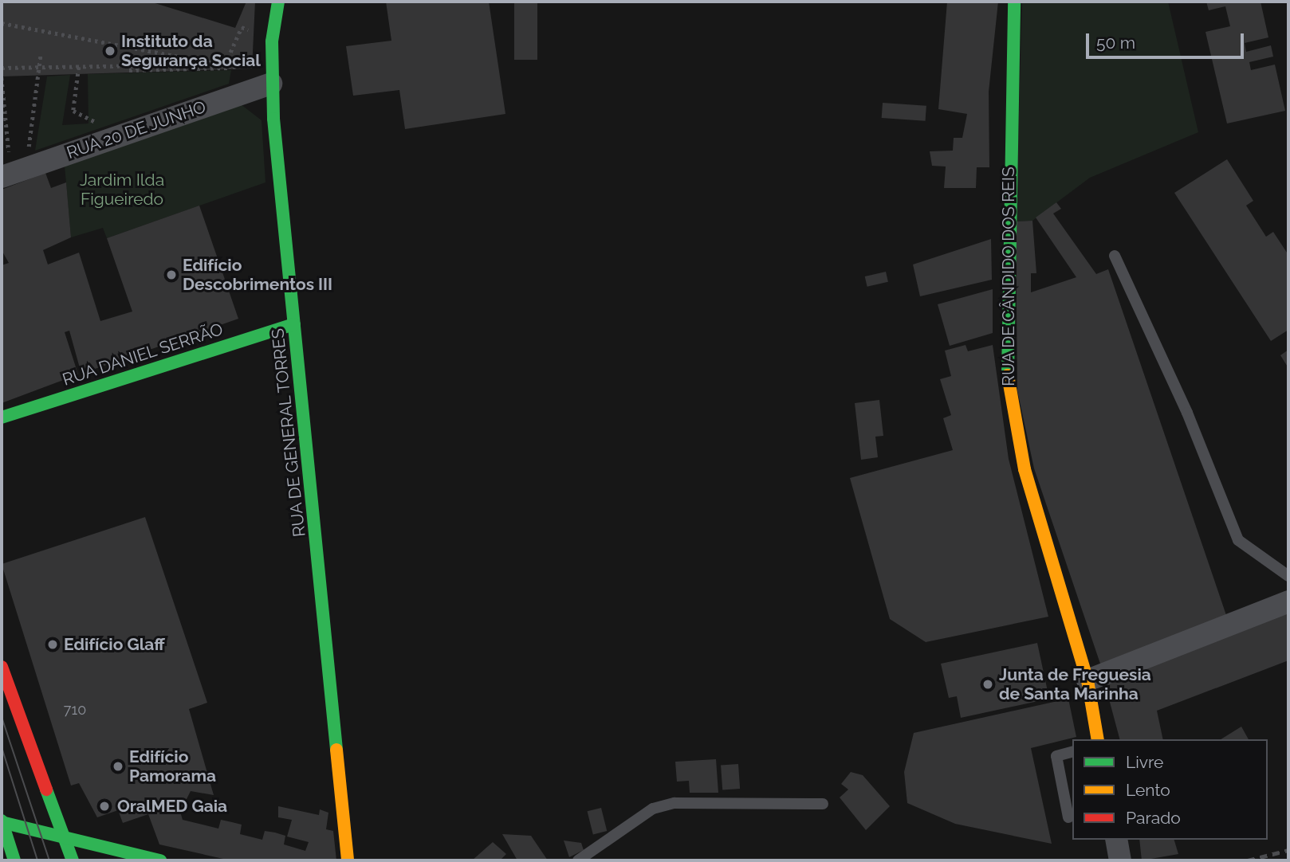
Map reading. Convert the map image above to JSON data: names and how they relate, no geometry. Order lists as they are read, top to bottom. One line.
{"streets":{"street":["RUA 20 DE JUNHO","RUA DE CÂNDIDO DOS REIS","RUA DANIEL SERRÃO","RUA DE GENERAL TORRES"]},"crossings":[["RUA 20 DE JUNHO","RUA DE GENERAL TORRES"],["RUA DANIEL SERRÃO","RUA DE GENERAL TORRES"]],"parks":["Jardim Ilda Figueiredo"],"places":["Instituto da Segurança Social","Edifício Descobrimentos III","Edifício Glaff","Junta de Freguesia de Santa Marinha","Edifício Pamorama","OralMED Gaia"],"house_numbers":["710"],"legend":["Livre","Lento","Parado"],"scale_bar":"50 m"}
